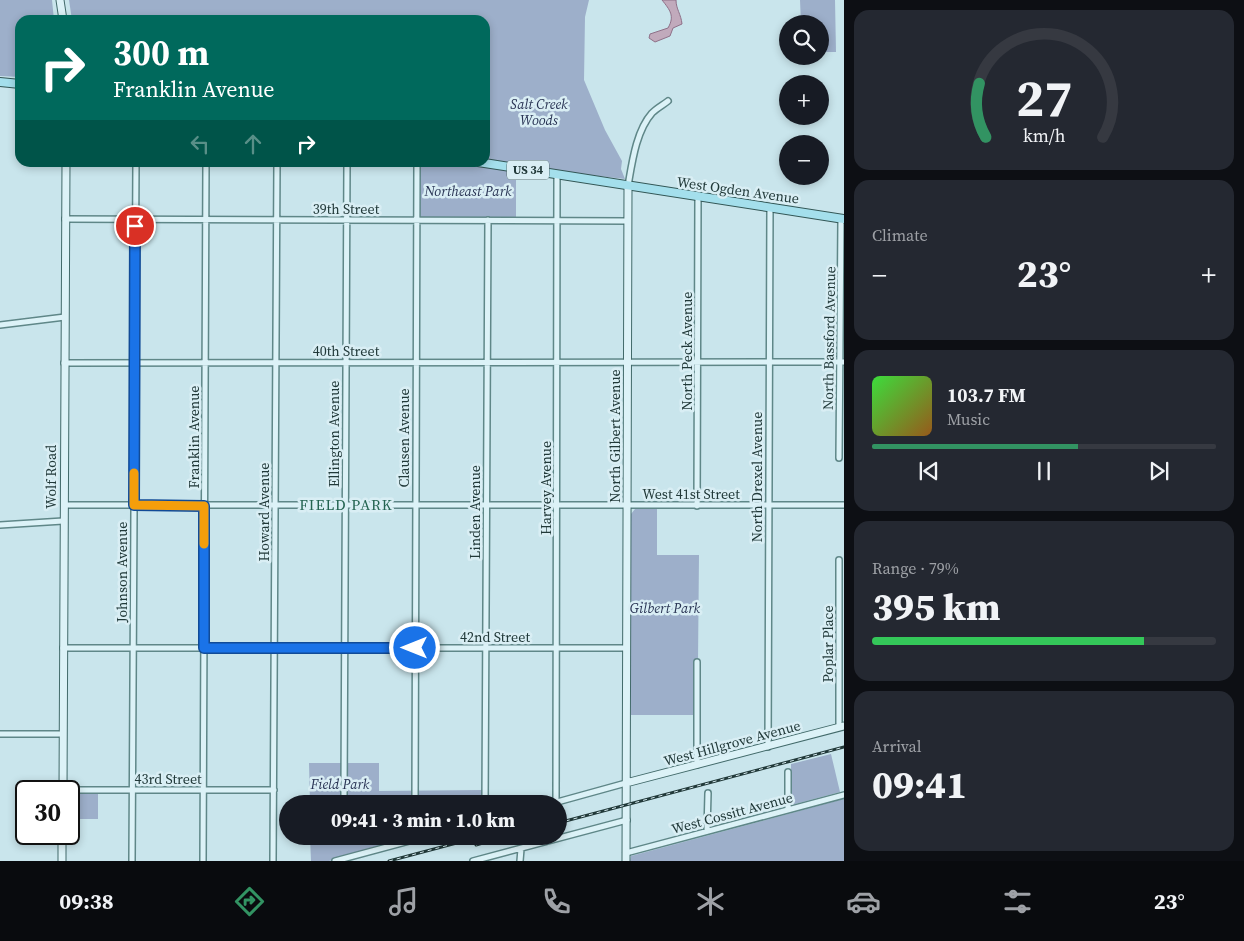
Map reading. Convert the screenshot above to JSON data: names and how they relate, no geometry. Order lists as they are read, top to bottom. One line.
{"streets":{"main road":["US 34","West Ogden Avenue"],"street":["39th Street","North Bassford Avenue","40th Street","North Peck Avenue","Ellington Avenue","North Gilbert Avenue","Franklin Avenue","Clausen Avenue","Wolf Road","North Drexel Avenue","Harvey Avenue","West 41st Street","Howard Avenue","Linden Avenue","Johnson Avenue","42nd Street","Poplar Place","West Hillgrove Avenue","43rd Street","West Cossitt Avenue"]},"crossings":[["US 34","West Ogden Avenue"],["US 34","North Gilbert Avenue"],["US 34","Harvey Avenue"],["West Ogden Avenue","North Bassford Avenue"],["West Ogden Avenue","North Peck Avenue"],["West Ogden Avenue","North Gilbert Avenue"],["West Ogden Avenue","North Drexel Avenue"],["39th Street","Ellington Avenue"],["39th Street","North Gilbert Avenue"],["39th Street","Franklin Avenue"],["39th Street","Clausen Avenue"],["39th Street","Wolf Road"],["39th Street","Harvey Avenue"],["39th Street","Howard Avenue"],["39th Street","Linden Avenue"],["39th Street","Johnson Avenue"],["North Bassford Avenue","40th Street"],["40th Street","North Peck Avenue"],["40th Street","Ellington Avenue"],["40th Street","North Gilbert Avenue"],["40th Street","Franklin Avenue"],["40th Street","Clausen Avenue"],["40th Street","Wolf Road"],["40th Street","North Drexel Avenue"],["40th Street","Harvey Avenue"],["40th Street","Howard Avenue"],["40th Street","Linden Avenue"],["40th Street","Johnson Avenue"],["North Peck Avenue","West 41st Street"],["Ellington Avenue","West 41st Street"],["Ellington Avenue","42nd Street"],["North Gilbert Avenue","West 41st Street"],["North Gilbert Avenue","42nd Street"],["North Gilbert Avenue","West Hillgrove Avenue"],["North Gilbert Avenue","West Cossitt Avenue"],["Franklin Avenue","West 41st Street"],["Franklin Avenue","42nd Street"],["Franklin Avenue","43rd Street"],["Clausen Avenue","West 41st Street"],["Clausen Avenue","42nd Street"],["Wolf Road","West 41st Street"],["Wolf Road","42nd Street"],["North Drexel Avenue","West 41st Street"],["North Drexel Avenue","West Hillgrove Avenue"],["Harvey Avenue","West 41st Street"],["Harvey Avenue","42nd Street"],["West 41st Street","Howard Avenue"],["West 41st Street","Linden Avenue"],["West 41st Street","Johnson Avenue"],["Howard Avenue","42nd Street"],["Howard Avenue","43rd Street"],["Linden Avenue","42nd Street"],["Johnson Avenue","42nd Street"],["Johnson Avenue","43rd Street"],["Poplar Place","West Hillgrove Avenue"]],"districts":["FIELD PARK"],"parks":["Salt Creek Woods","Northeast Park","Gilbert Park","Field Park"],"page":{"map_buttons":["+","−"],"turn":["300 m","Franklin Avenue"],"tile":["Climate",["Range · 79%","395 km"],["Arrival","09:41"]],"heat":["−","23°","+"],"song":["103.7 FM","Music"],"limit":"30","trip":"09:41 · 3 min · 1.0 km","tabs":["09:38","23°"],"gauge":["27","km/h"]}}
